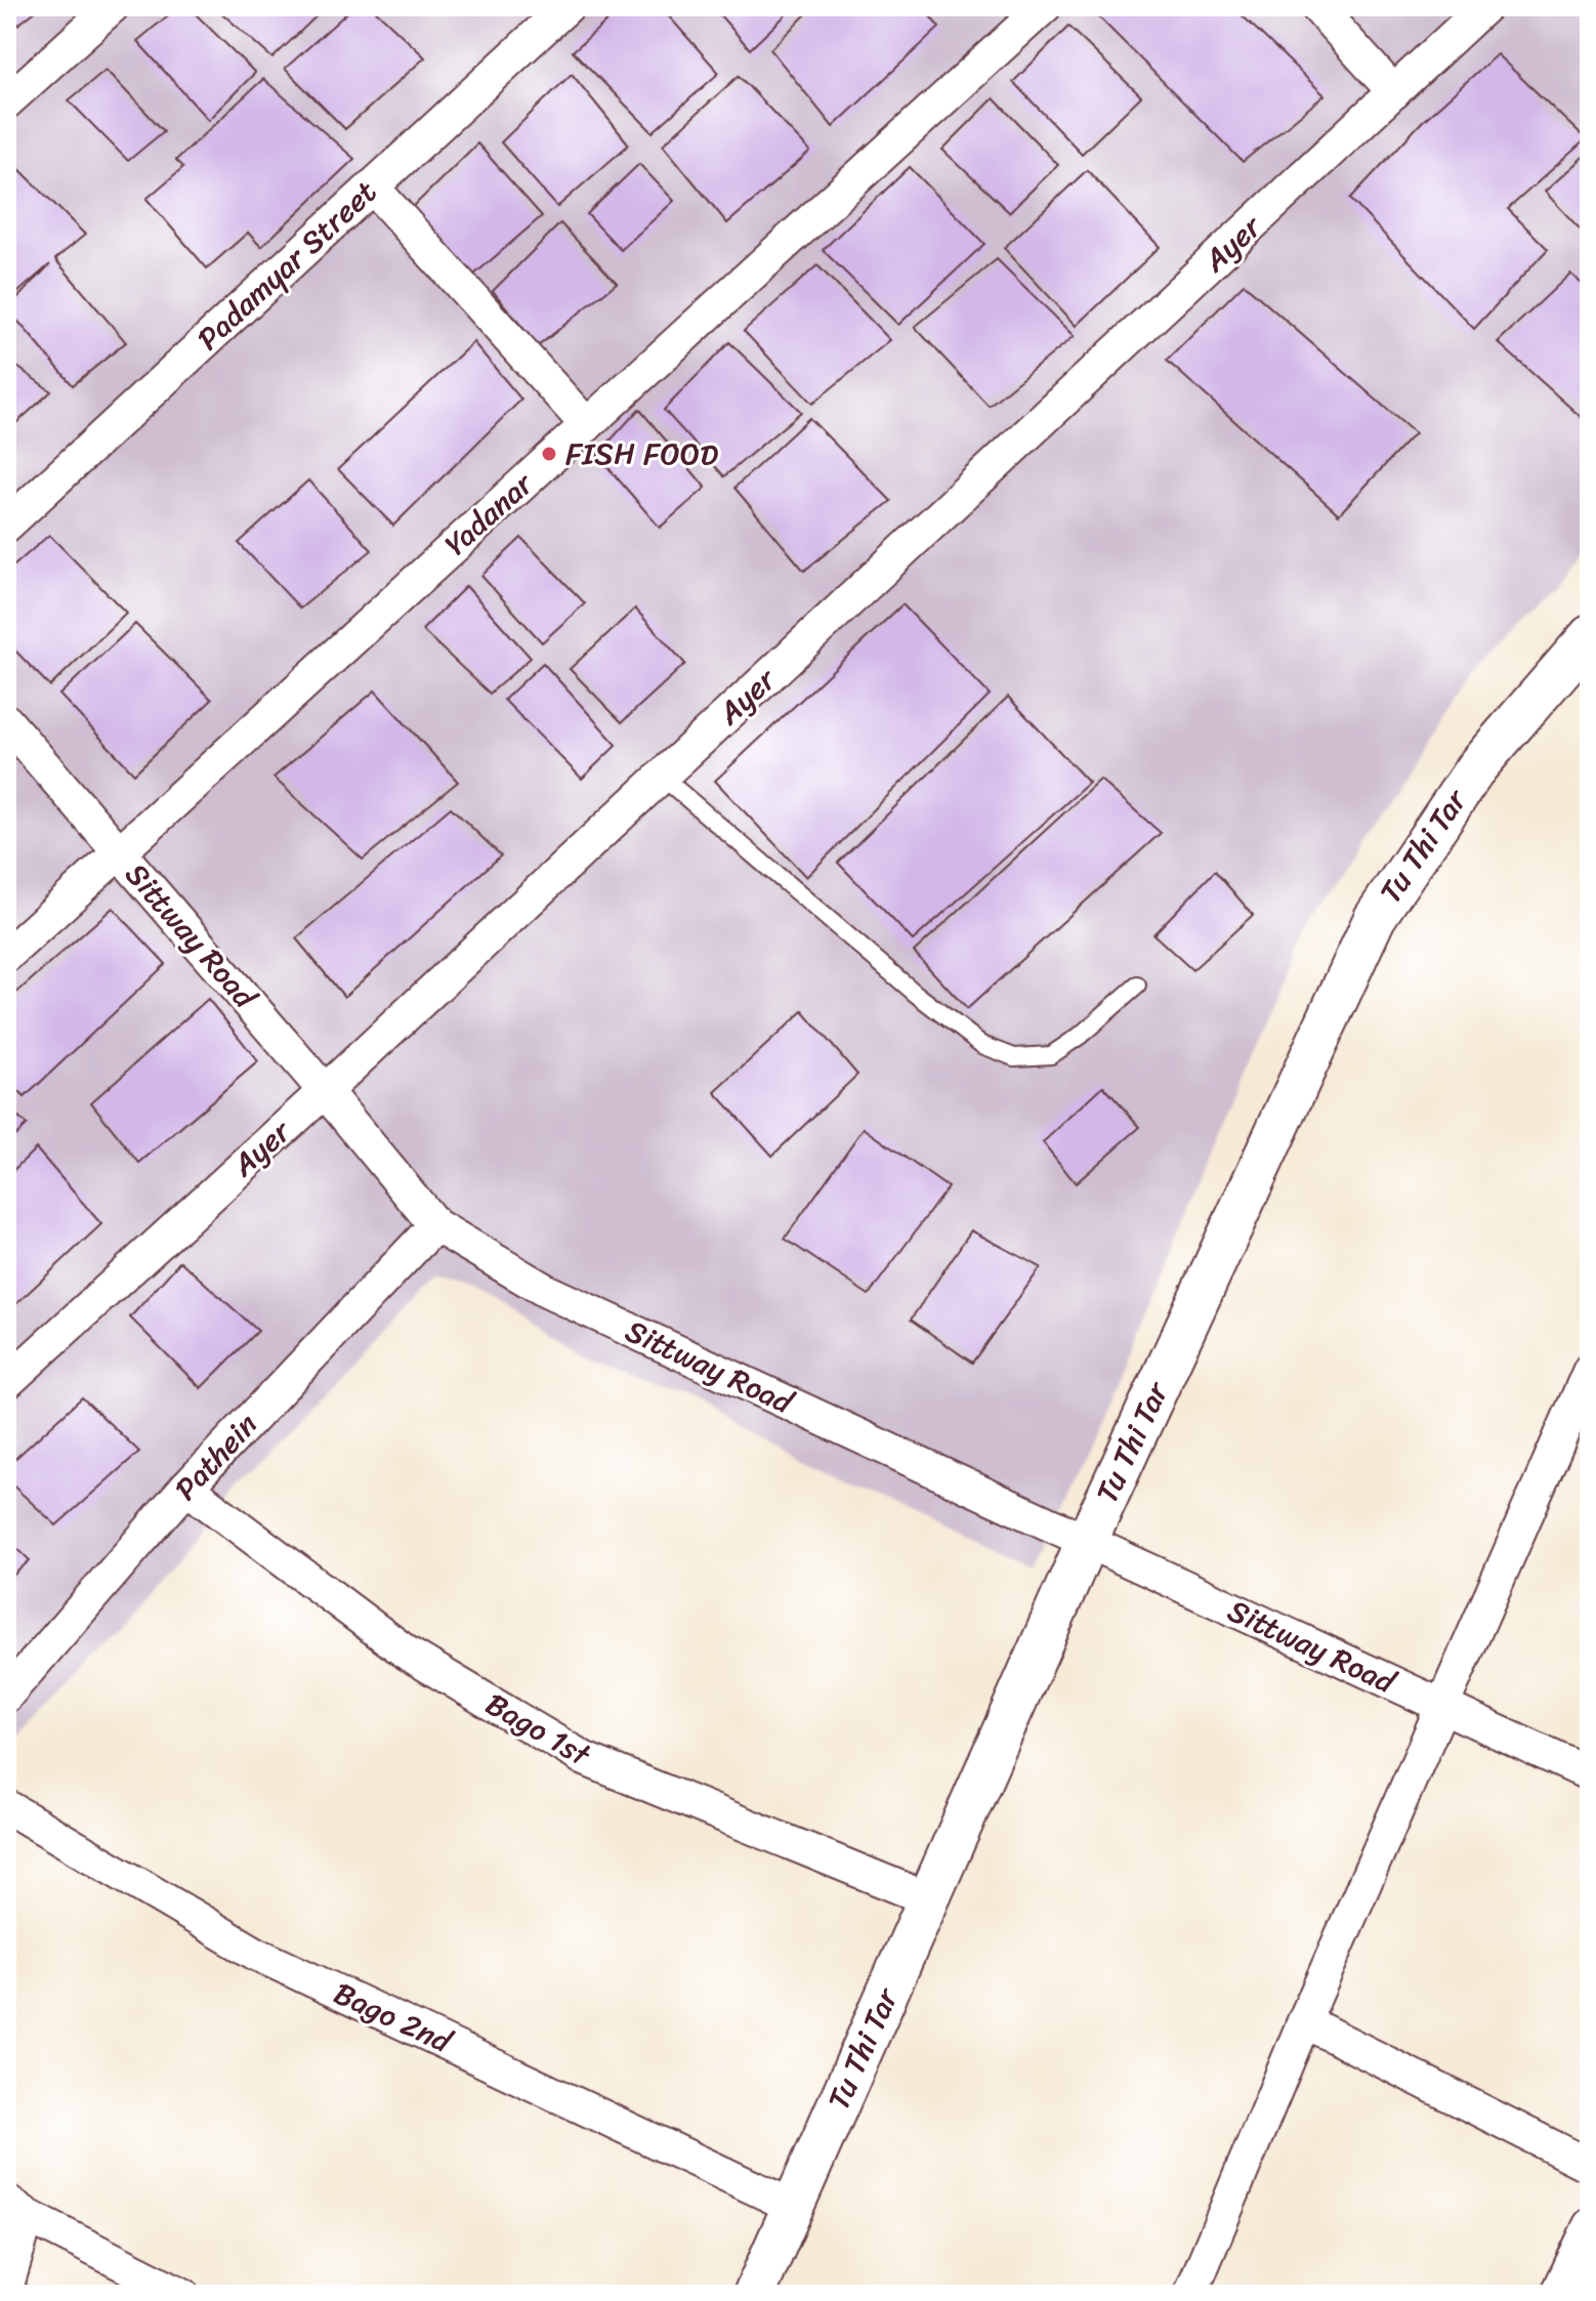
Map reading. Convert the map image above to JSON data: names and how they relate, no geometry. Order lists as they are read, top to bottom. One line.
{"streets":{"street":["Ayer","Padamyar Street","Yadanar","Tu Thi Tar","Sittway Road","Pathein","Bago 1st","Bago 2nd"]},"crossings":[["Ayer","Sittway Road"],["Yadanar","Sittway Road"],["Tu Thi Tar","Sittway Road"],["Tu Thi Tar","Bago 1st"],["Tu Thi Tar","Bago 2nd"],["Sittway Road","Pathein"],["Pathein","Bago 1st"]],"places":["FISH FOOD"]}
